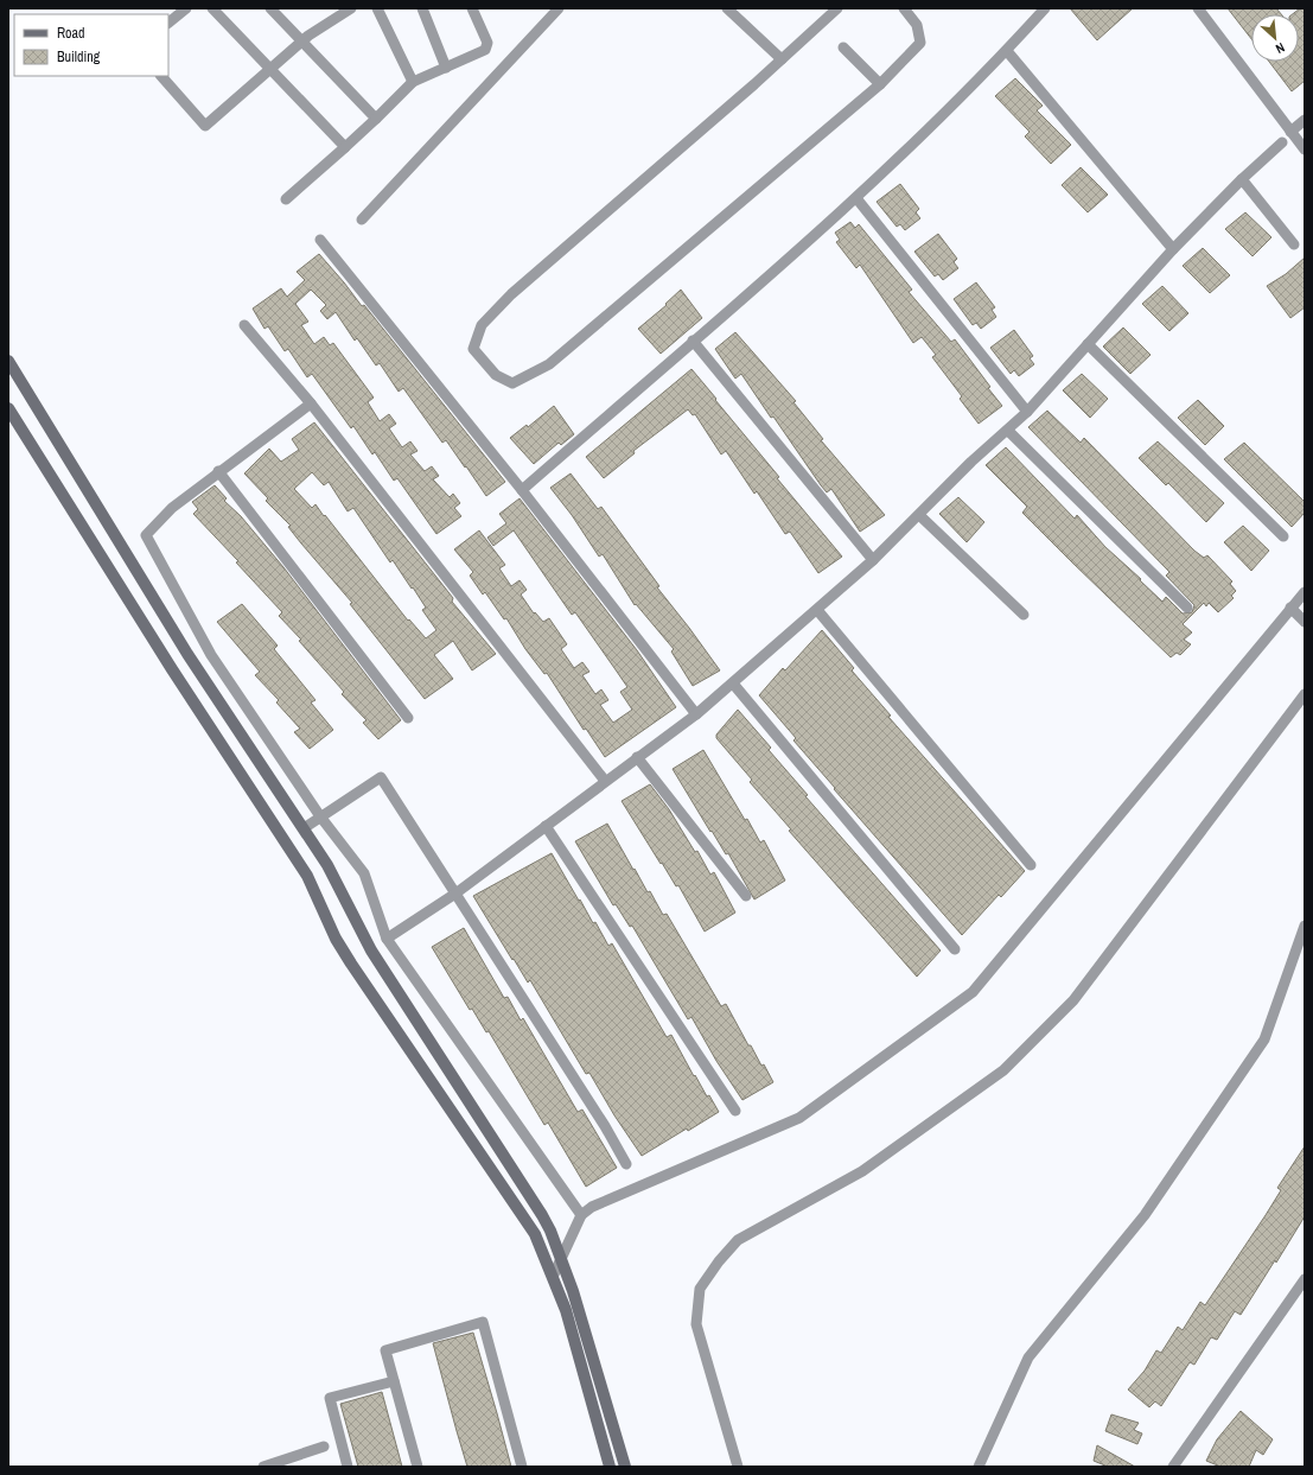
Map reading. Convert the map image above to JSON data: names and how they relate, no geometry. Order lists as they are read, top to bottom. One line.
{"legend":["Road","Building"],"north":"bottom right"}
